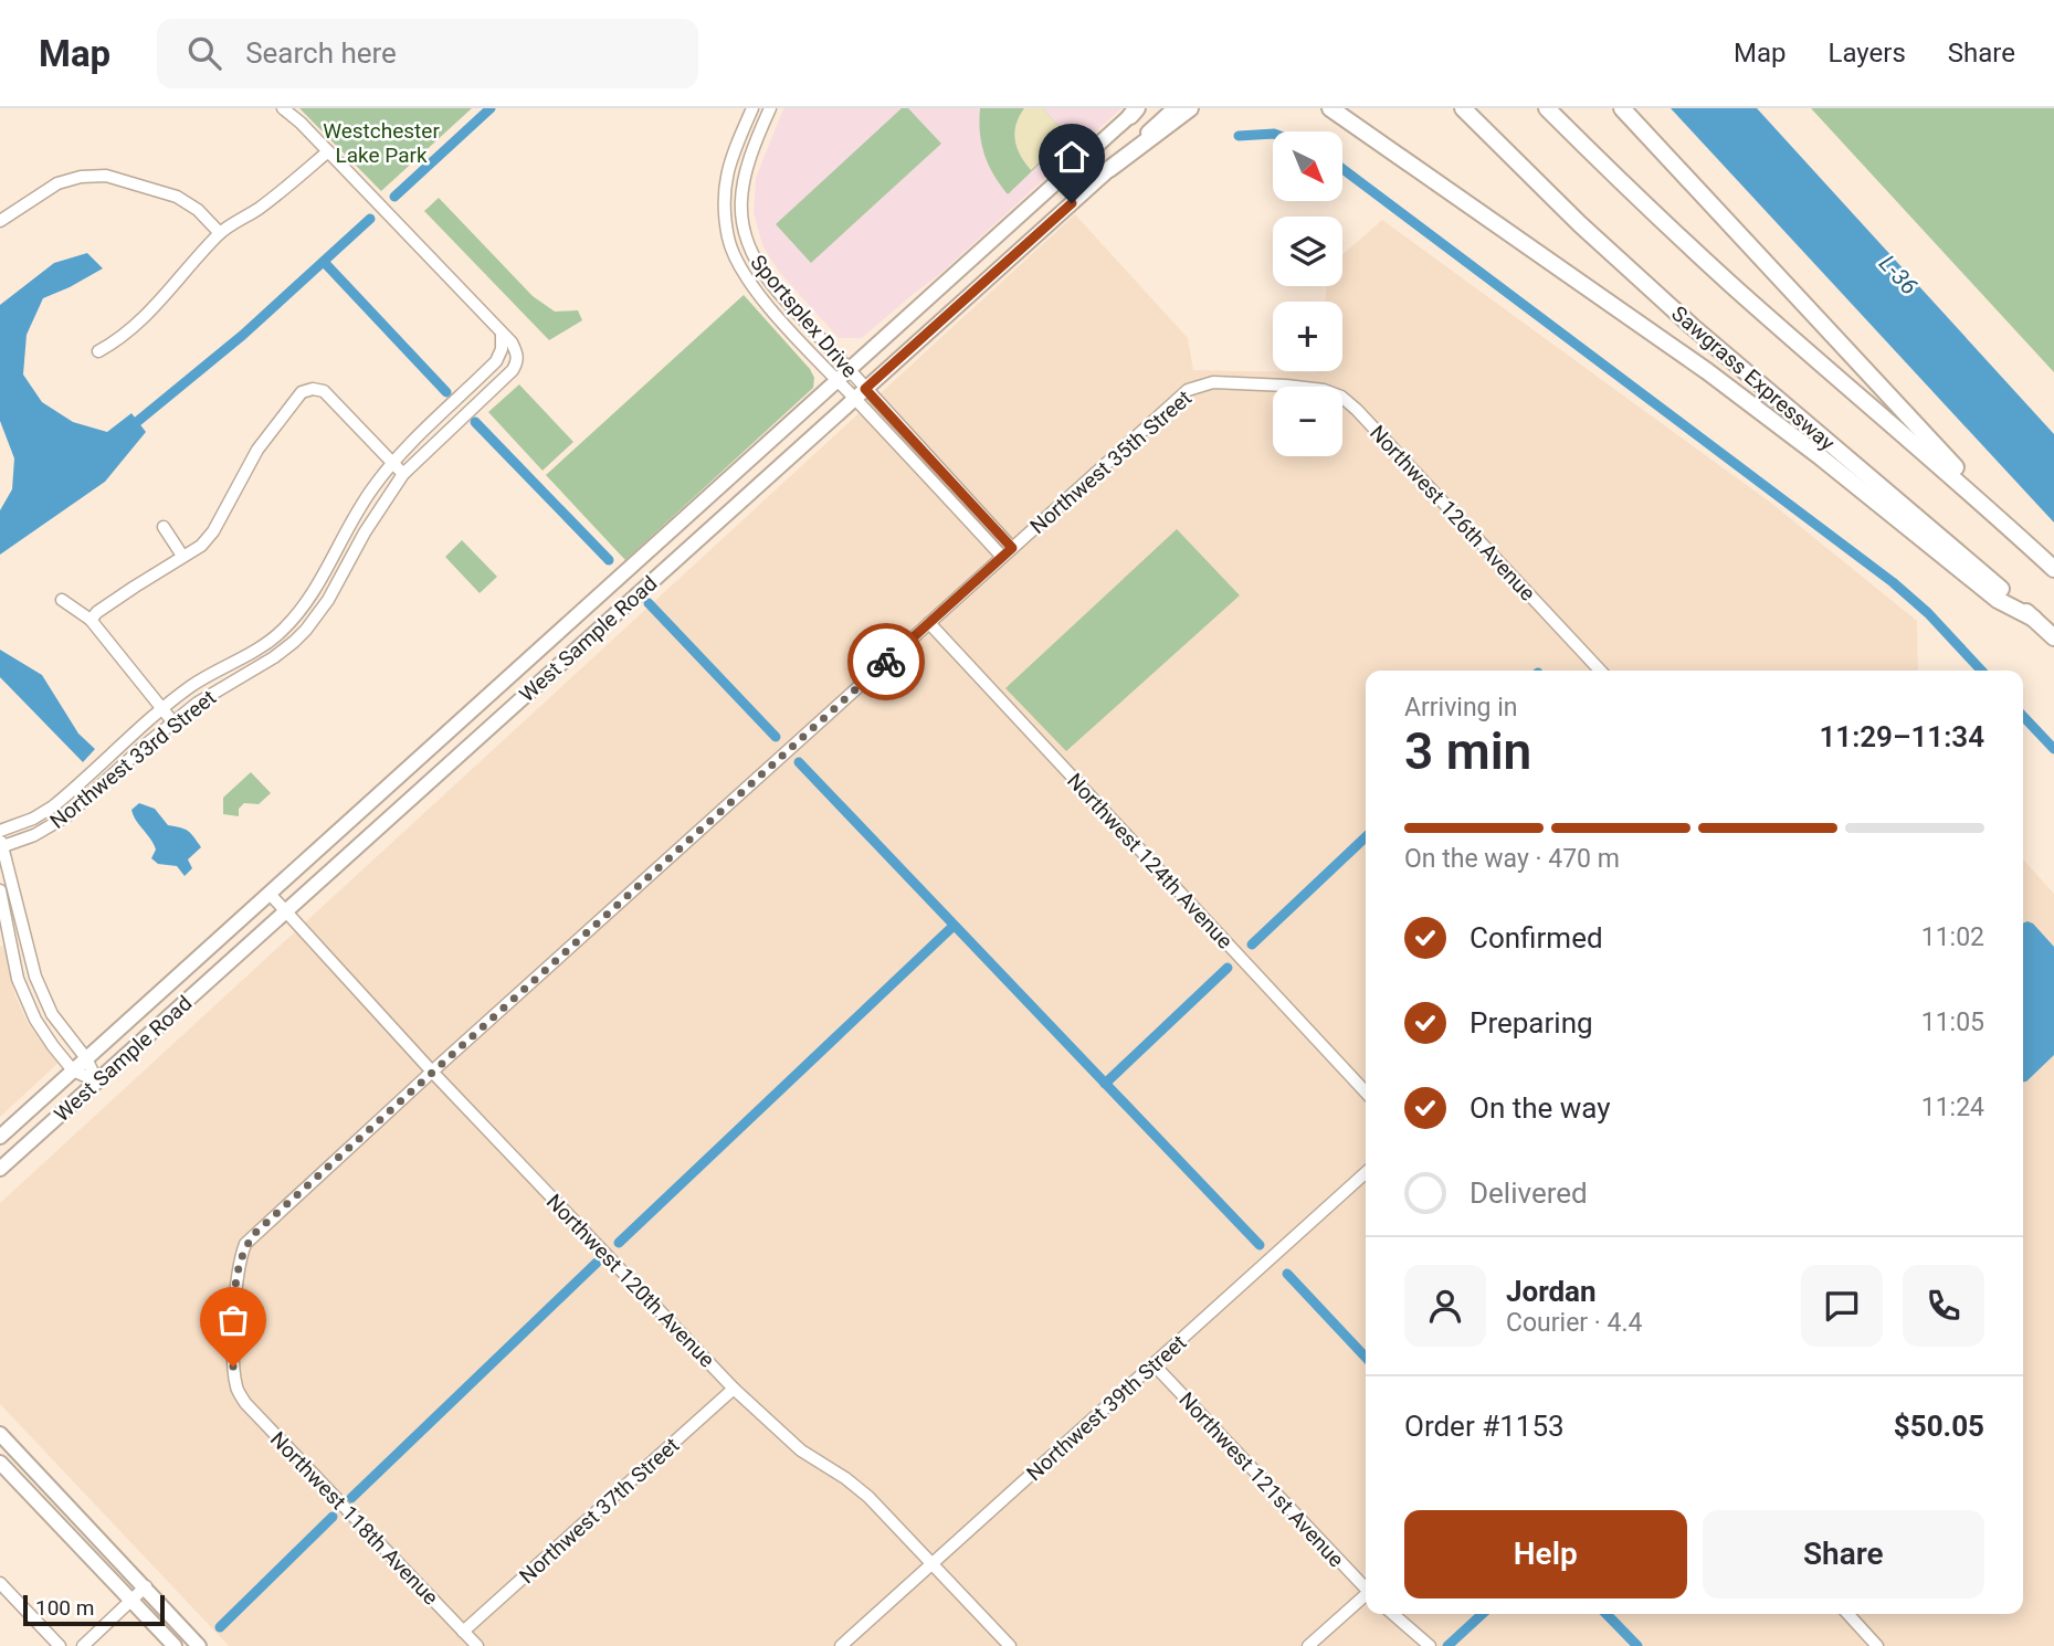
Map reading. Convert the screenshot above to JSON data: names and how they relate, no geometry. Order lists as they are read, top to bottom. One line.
{"streets":{"highway":["Sawgrass Expressway"],"main road":["West Sample Road"],"street":["Sportsplex Drive","Northwest 35th Street","Northwest 126th Avenue","Northwest 33rd Street","Northwest 124th Avenue","Northwest 120th Avenue","Northwest 39th Street","Northwest 121st Avenue","Northwest 37th Street","Northwest 118th Avenue"]},"crossings":[["Sportsplex Drive","West Sample Road"],["Northwest 35th Street","Northwest 126th Avenue"],["Northwest 35th Street","Northwest 124th Avenue"],["Northwest 35th Street","Northwest 120th Avenue"],["Northwest 35th Street","Northwest 118th Avenue"],["West Sample Road","Northwest 120th Avenue"],["Northwest 120th Avenue","Northwest 39th Street"],["Northwest 120th Avenue","Northwest 37th Street"],["Northwest 39th Street","Northwest 121st Avenue"],["Northwest 37th Street","Northwest 118th Avenue"]],"water":["L-36"],"parks":["Westchester Lake Park"],"scale_bar":"100 m","north":"bottom right","page":{"header":"Map","search":"Search here","nav":["Map","Layers","Share"],"map_buttons":["+","−"],"heading":["3 min","Arriving in","11:29–11:34"],"panel":["Jordan","Courier · 4.4","Order #1153","$50.05"],"bar":"On the way · 470 m","list":[["Confirmed","11:02"],["Preparing","11:05"],["On the way","11:24"],"Delivered"],"buttons":["Help","Share"],"scale":"100 m"}}
